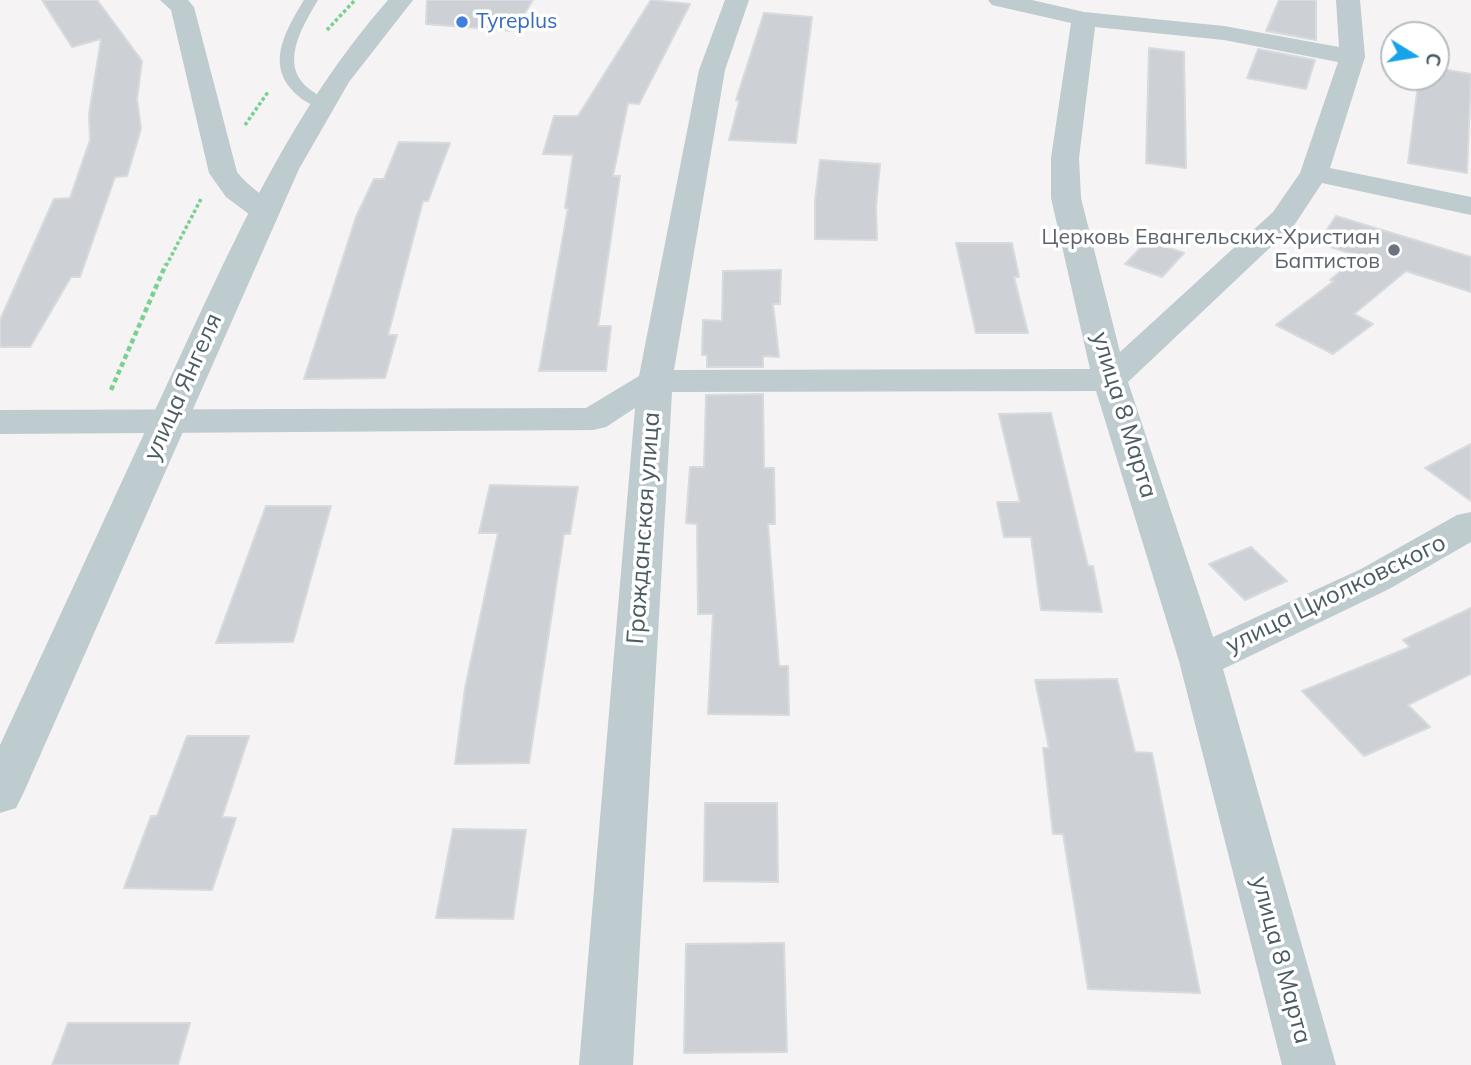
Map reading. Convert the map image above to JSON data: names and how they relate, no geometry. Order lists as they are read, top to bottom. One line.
{"streets":{"street":["улица Янгеля","улица 8 Марта","Гражданская улица","улица Циолковского"]},"crossings":[["улица 8 Марта","улица Циолковского"]],"places":["Tyreplus","Церковь Евангельских-Христиан Баптистов"],"north":"right"}
